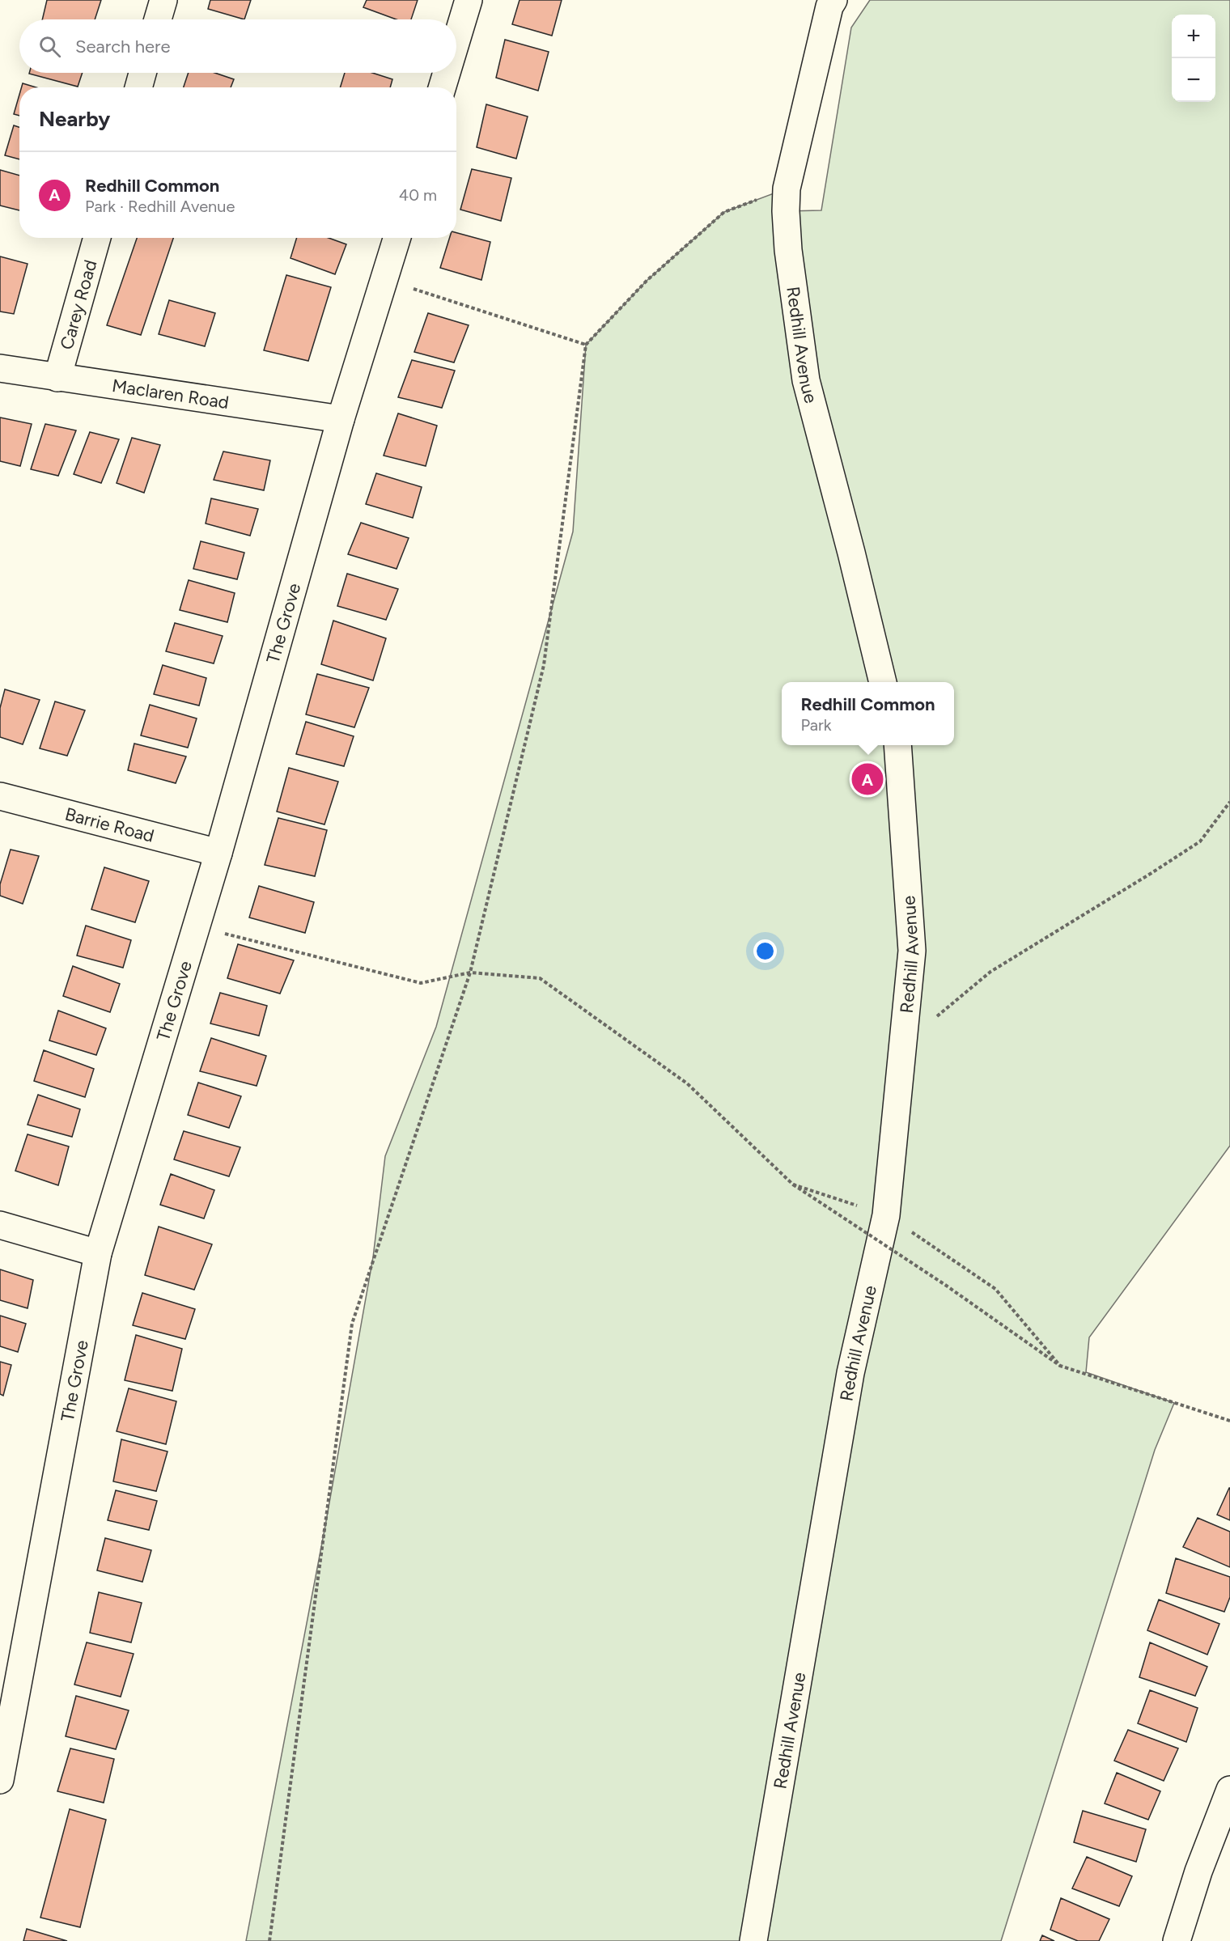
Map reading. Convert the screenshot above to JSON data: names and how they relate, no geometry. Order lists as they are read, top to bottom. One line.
{"streets":{"street":["Carey Road","Redhill Avenue","Maclaren Road","The Grove","Barrie Road"]},"crossings":[["Carey Road","Maclaren Road"],["Maclaren Road","The Grove"],["The Grove","Barrie Road"]],"page":{"map_buttons":["+","−"],"search":"Search here","heading":"Nearby","list":[{"mark":"A","name":"Redhill Common","note":"Park · Redhill Avenue","value":"40 m"}],"popup":["Redhill Common","Park"],"pins":"A"}}
